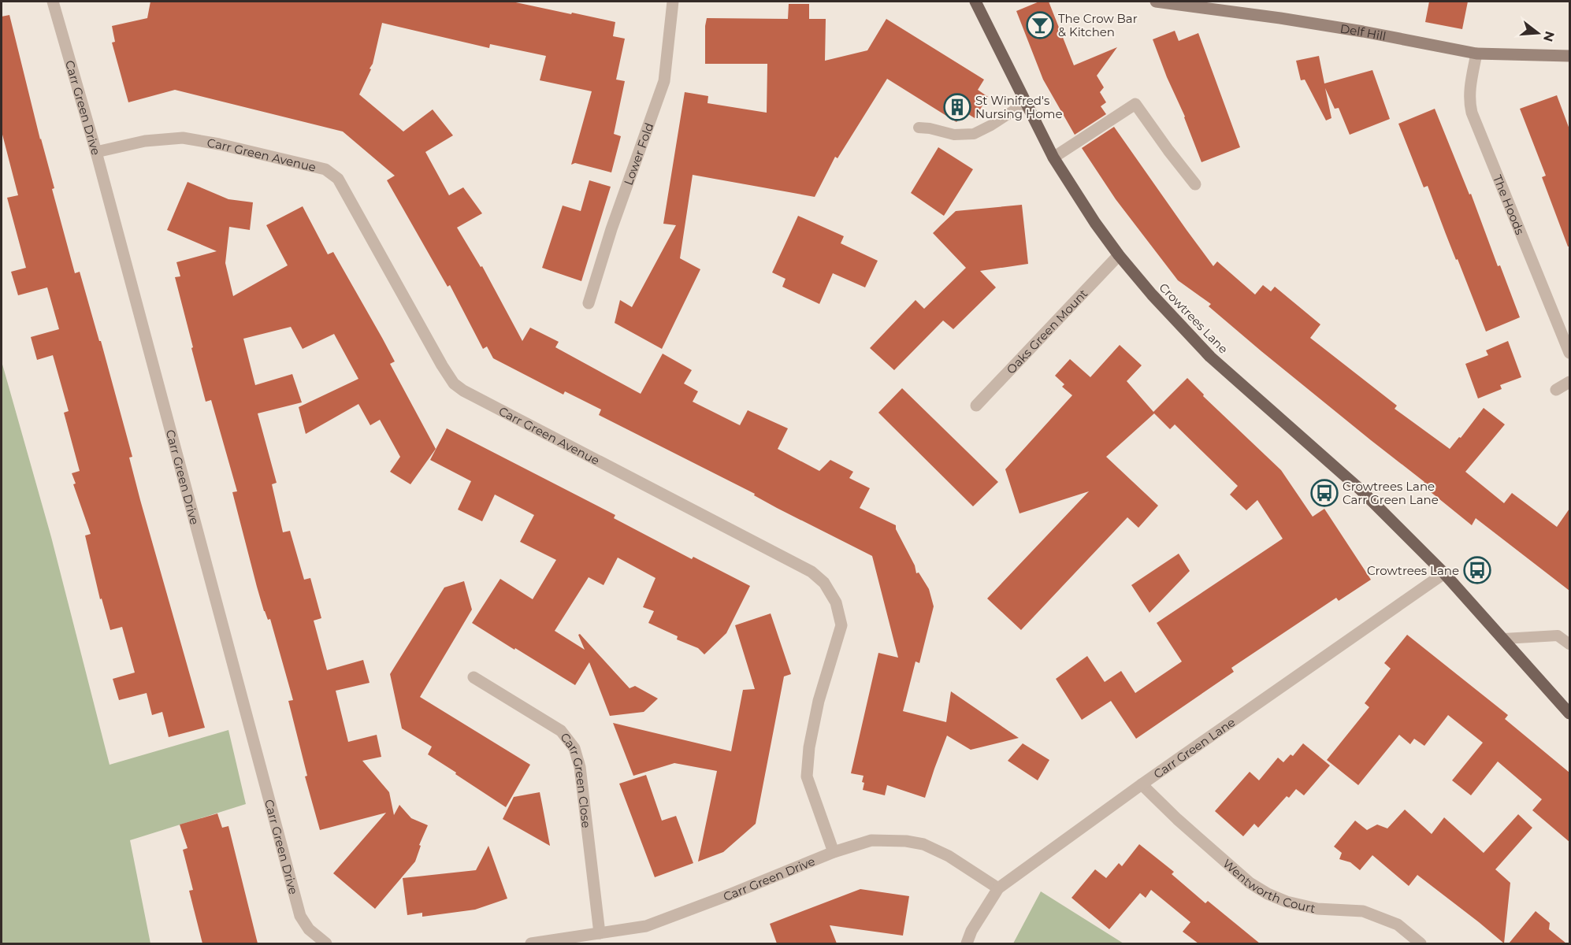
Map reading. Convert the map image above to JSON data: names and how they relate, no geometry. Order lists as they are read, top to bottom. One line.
{"streets":{"main road":["Crowtrees Lane"],"street":["Delf Hill","Carr Green Drive","Lower Fold","Carr Green Avenue","The Hoods","Oaks Green Mount","Carr Green Lane","Carr Green Close","Wentworth Court"]},"crossings":[["Delf Hill","The Hoods"],["Carr Green Drive","Carr Green Avenue"],["Carr Green Drive","Carr Green Lane"],["Carr Green Drive","Carr Green Close"],["Crowtrees Lane","Oaks Green Mount"],["Crowtrees Lane","Carr Green Lane"],["Carr Green Lane","Wentworth Court"]],"places":{"bar":["The Crow Bar & Kitchen"],"building":["St Winifred's Nursing Home"],"bus stop":["Crowtrees Lane Carr Green Lane","Crowtrees Lane"]},"north":"right"}
